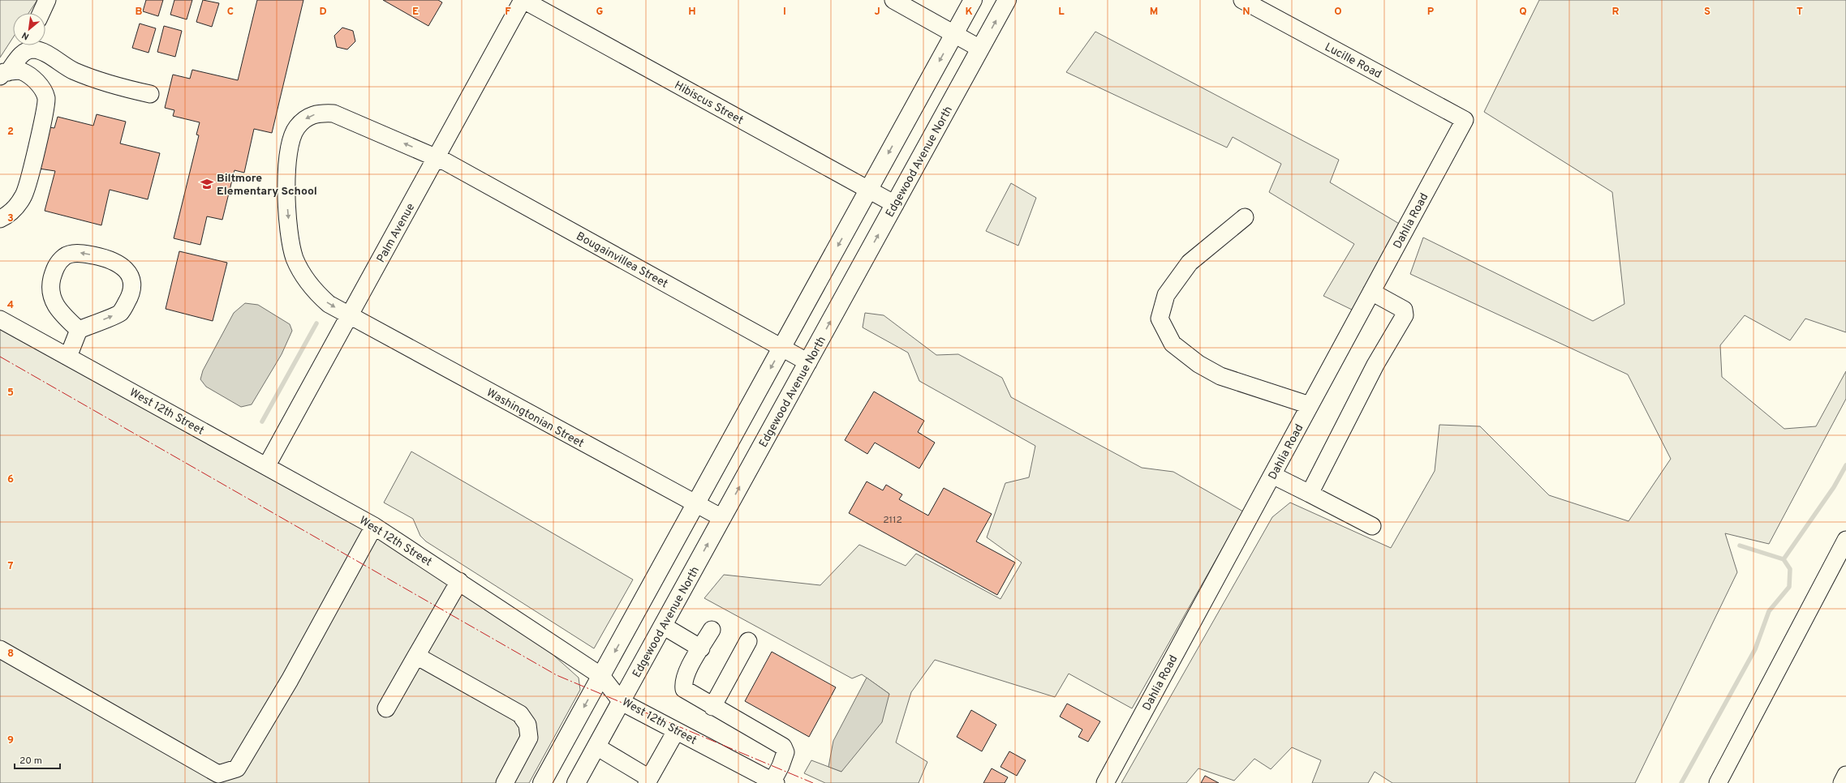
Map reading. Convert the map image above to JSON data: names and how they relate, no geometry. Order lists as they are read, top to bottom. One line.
{"streets":{"main road":["Edgewood Avenue North"],"street":["Lucille Road","Hibiscus Street","Dahlia Road","Palm Avenue","Bougainvillea Street","West 12th Street","Washingtonian Street"]},"crossings":[["Lucille Road","Dahlia Road"],["Hibiscus Street","Edgewood Avenue North"],["Hibiscus Street","Palm Avenue"],["Edgewood Avenue North","Bougainvillea Street"],["Edgewood Avenue North","West 12th Street"],["Edgewood Avenue North","Washingtonian Street"],["Palm Avenue","Bougainvillea Street"],["Palm Avenue","West 12th Street"],["Palm Avenue","Washingtonian Street"],["Bougainvillea Street","Washingtonian Street"]],"places":{"school or university":["Biltmore Elementary School"]},"house_numbers":["2112"],"scale_bar":"20 m","north":"bottom left","grid":{"columns":["B","C","D","E","F","G","H","I","J","K","L","M","N","O","P","Q","R","S","T"],"rows":["2","3","4","5","6","7","8","9"]}}
